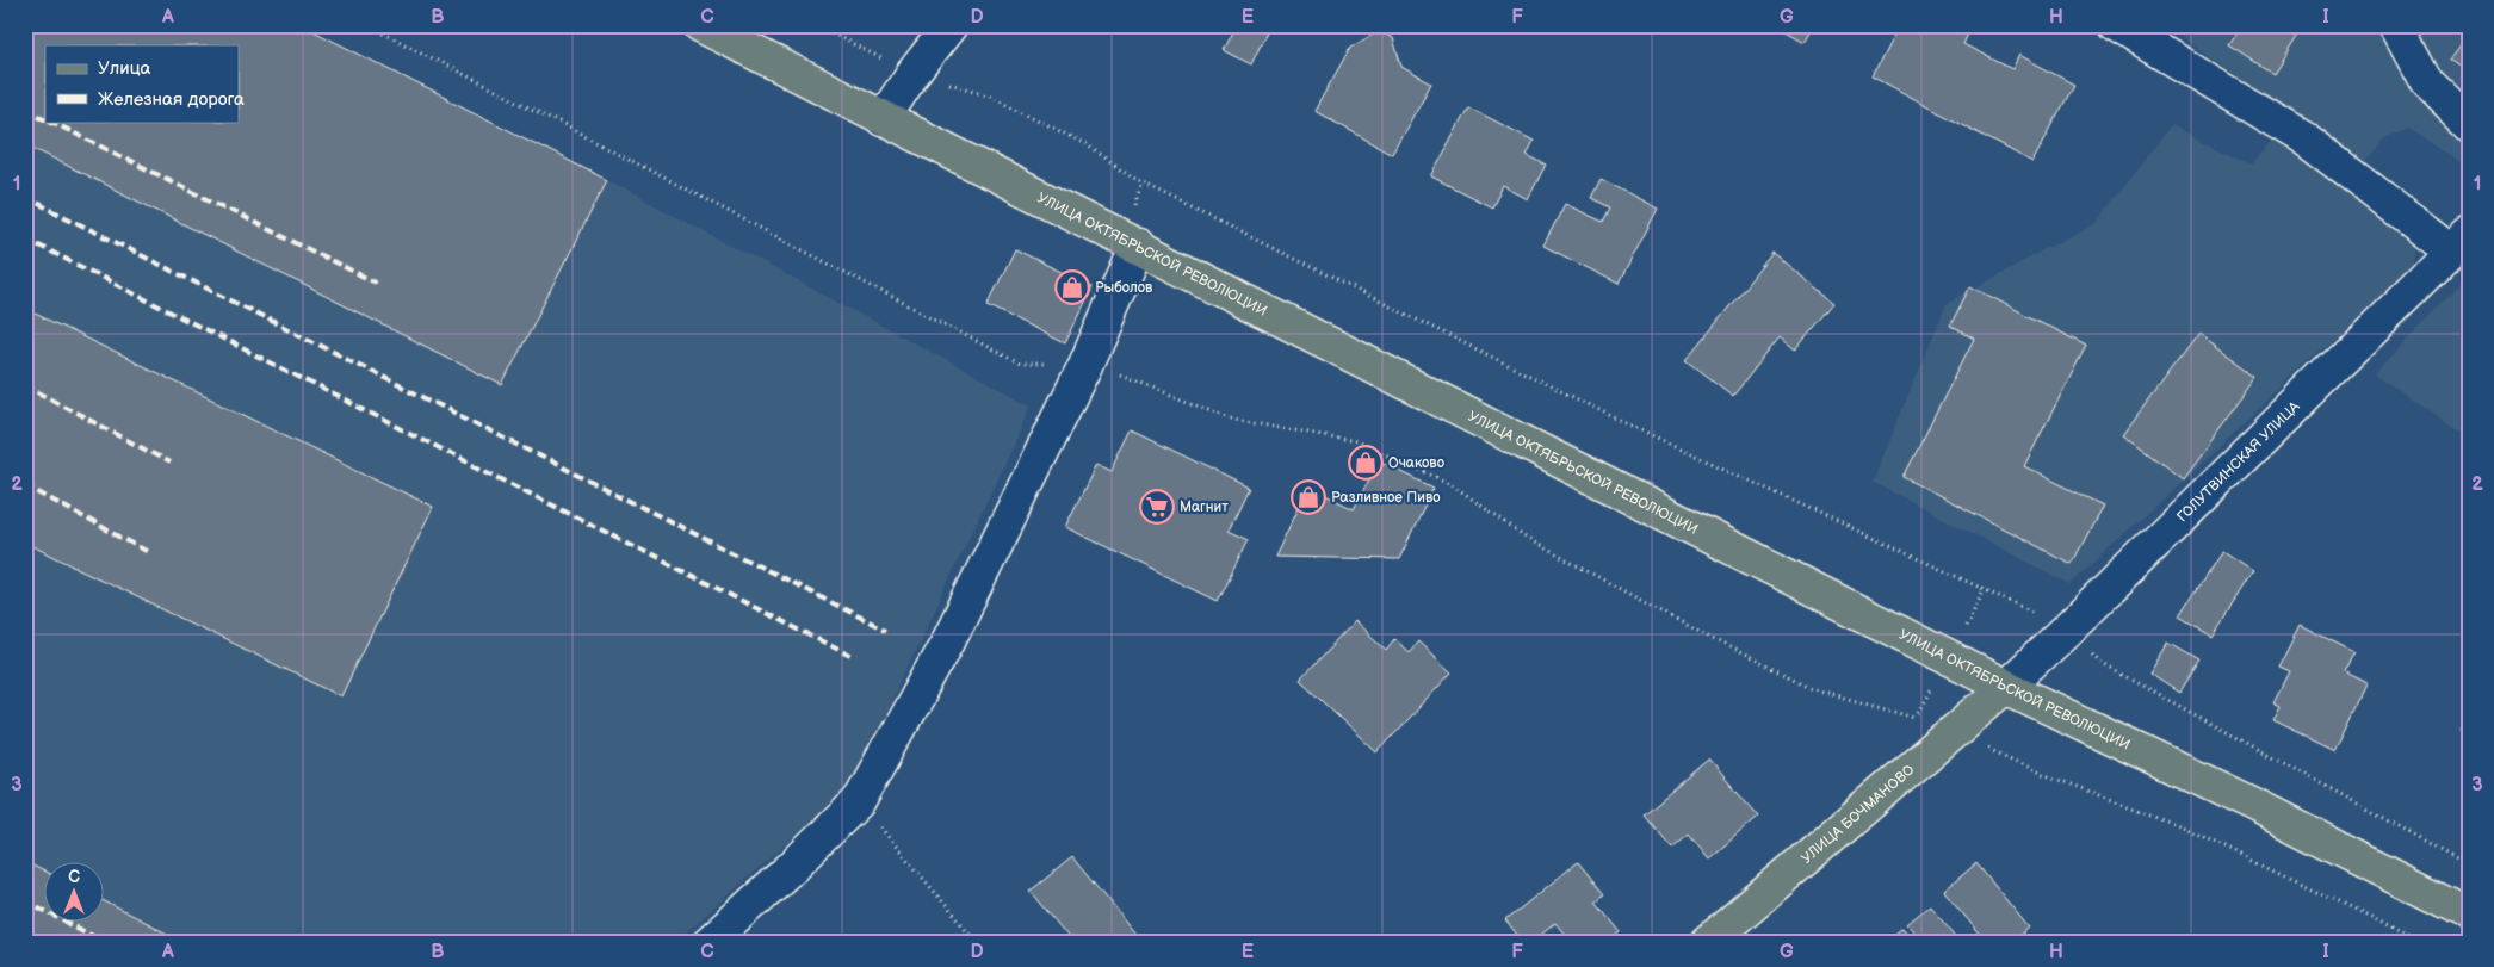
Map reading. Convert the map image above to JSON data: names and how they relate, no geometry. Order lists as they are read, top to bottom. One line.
{"streets":{"main road":["УЛИЦА ОКТЯБРЬСКОЙ РЕВОЛЮЦИИ","УЛИЦА БОЧМАНОВО"],"street":["ГОЛУТВИНСКАЯ УЛИЦА"]},"crossings":[["УЛИЦА ОКТЯБРЬСКОЙ РЕВОЛЮЦИИ","ГОЛУТВИНСКАЯ УЛИЦА"],["УЛИЦА ОКТЯБРЬСКОЙ РЕВОЛЮЦИИ","УЛИЦА БОЧМАНОВО"],["ГОЛУТВИНСКАЯ УЛИЦА","УЛИЦА БОЧМАНОВО"]],"places":{"shop":["Рыболов","Очаково","Разливное Пиво"],"supermarket":["Магнит"]},"legend":["Улица","Железная дорога"],"north":"top","grid":{"columns":["A","B","C","D","E","F","G","H","I"],"rows":["1","2","3"]}}
